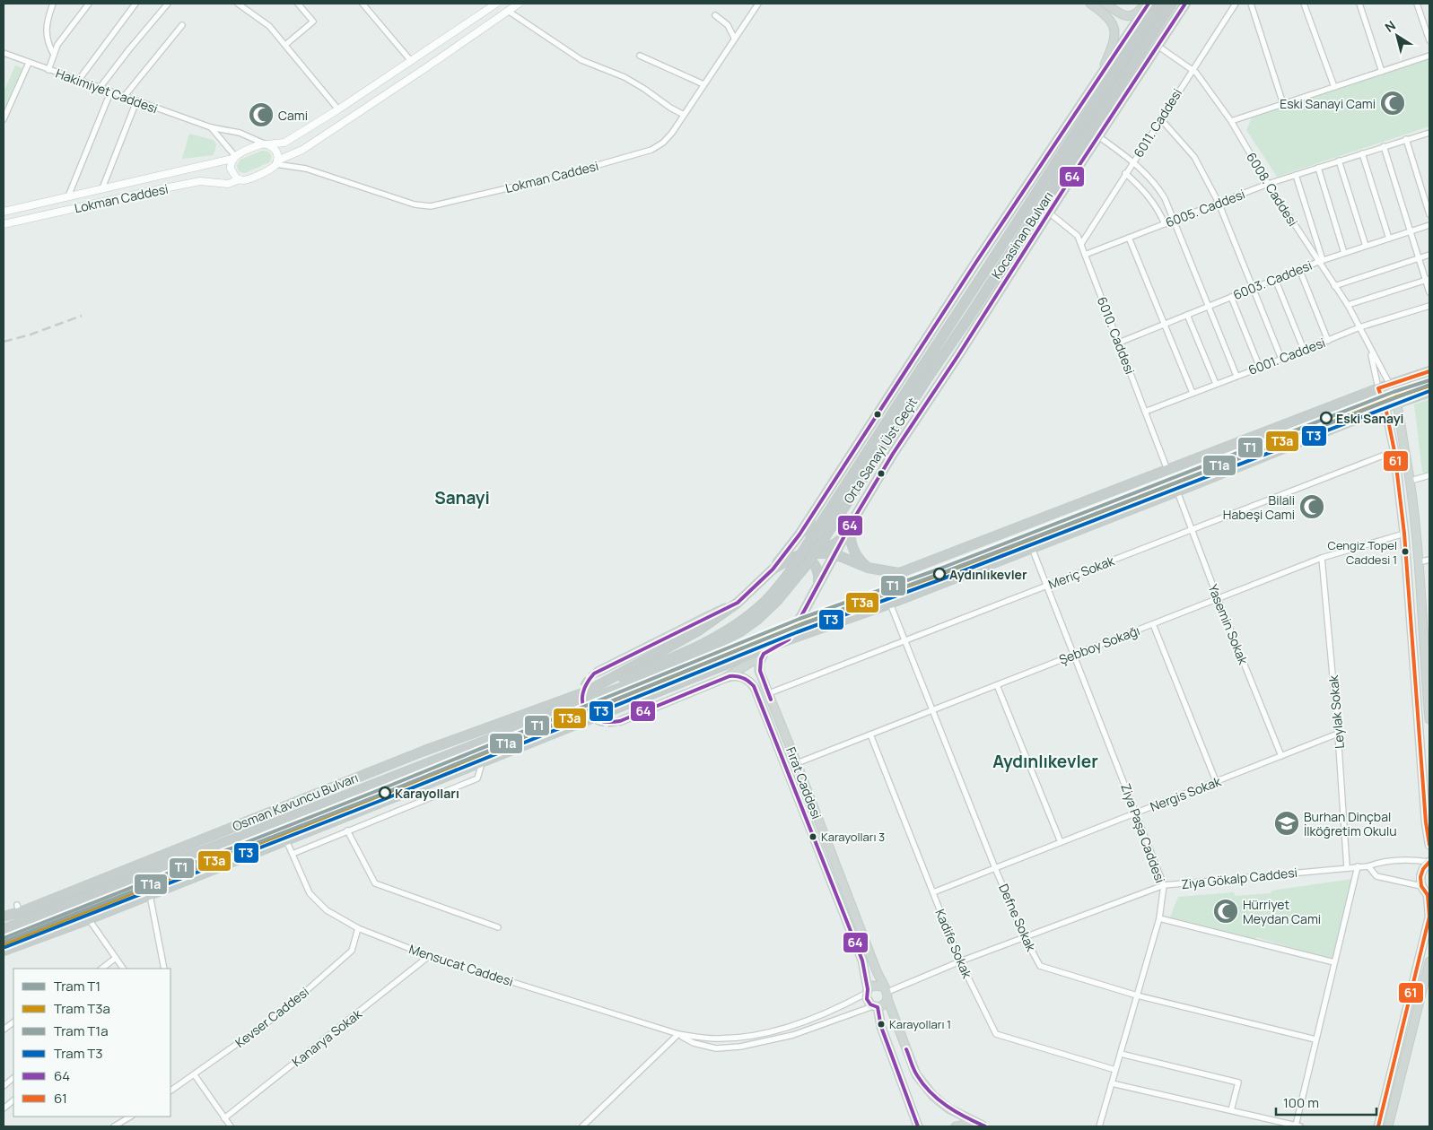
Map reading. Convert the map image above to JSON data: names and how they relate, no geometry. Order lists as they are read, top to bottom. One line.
{"streets":{"highway":["Kocasinan Bulvarı","Orta Sanayi Üst Geçit","Osman Kavuncu Bulvarı"],"main road":["Fırat Caddesi"],"street":["Hakimiyet Caddesi","6011. Caddesi","Lokman Caddesi","6008. Caddesi","6005. Caddesi","6003. Caddesi","6010. Caddesi","6001. Caddesi","Meriç Sokak","Yasemin Sokak","Şebboy Sokağı","Leylak Sokak","Nergis Sokak","Ziya Paşa Caddesi","Ziya Gökalp Caddesi","Defne Sokak","Kadife Sokak","Mensucat Caddesi","Kevser Caddesi","Kanarya Sokak"]},"crossings":[["Hakimiyet Caddesi","Lokman Caddesi"],["6011. Caddesi","6008. Caddesi"],["6011. Caddesi","6010. Caddesi"],["6008. Caddesi","6005. Caddesi"],["6008. Caddesi","6003. Caddesi"],["6008. Caddesi","6001. Caddesi"],["6005. Caddesi","6010. Caddesi"],["Kocasinan Bulvarı","Orta Sanayi Üst Geçit"],["6003. Caddesi","6010. Caddesi"],["6010. Caddesi","6001. Caddesi"],["Orta Sanayi Üst Geçit","Osman Kavuncu Bulvarı"],["Meriç Sokak","Yasemin Sokak"],["Meriç Sokak","Fırat Caddesi"],["Meriç Sokak","Ziya Paşa Caddesi"],["Meriç Sokak","Defne Sokak"],["Yasemin Sokak","Şebboy Sokağı"],["Yasemin Sokak","Nergis Sokak"],["Şebboy Sokağı","Leylak Sokak"],["Şebboy Sokağı","Fırat Caddesi"],["Şebboy Sokağı","Ziya Paşa Caddesi"],["Şebboy Sokağı","Defne Sokak"],["Şebboy Sokağı","Kadife Sokak"],["Leylak Sokak","Nergis Sokak"],["Leylak Sokak","Ziya Gökalp Caddesi"],["Fırat Caddesi","Ziya Gökalp Caddesi"],["Fırat Caddesi","Mensucat Caddesi"],["Nergis Sokak","Ziya Paşa Caddesi"],["Nergis Sokak","Defne Sokak"],["Nergis Sokak","Kadife Sokak"],["Ziya Paşa Caddesi","Ziya Gökalp Caddesi"],["Ziya Paşa Caddesi","Defne Sokak"],["Ziya Paşa Caddesi","Kadife Sokak"],["Ziya Gökalp Caddesi","Defne Sokak"],["Ziya Gökalp Caddesi","Kadife Sokak"],["Ziya Gökalp Caddesi","Mensucat Caddesi"],["Mensucat Caddesi","Kevser Caddesi"],["Mensucat Caddesi","Kanarya Sokak"]],"districts":["Sanayi","Aydınlıkevler"],"places":{"mosque":["Eski Sanayi Cami","Cami","Bilali Habeşi Cami","Hürriyet Meydan Cami"],"other":["Eski Sanayi","Cengiz Topel Caddesi 1","Aydınlıkevler","Karayolları","Karayolları 3","Karayolları 1"],"school or university":["Burhan Dinçbal İlköğretim Okulu"]},"lines":["transit line 64","transit line 61","tram line T1","tram line T1a","tram line T3a","tram line T3"],"legend":["Tram T1","Tram T3a","Tram T1a","Tram T3","64","61"],"scale_bar":"100 m","north":"top left"}
